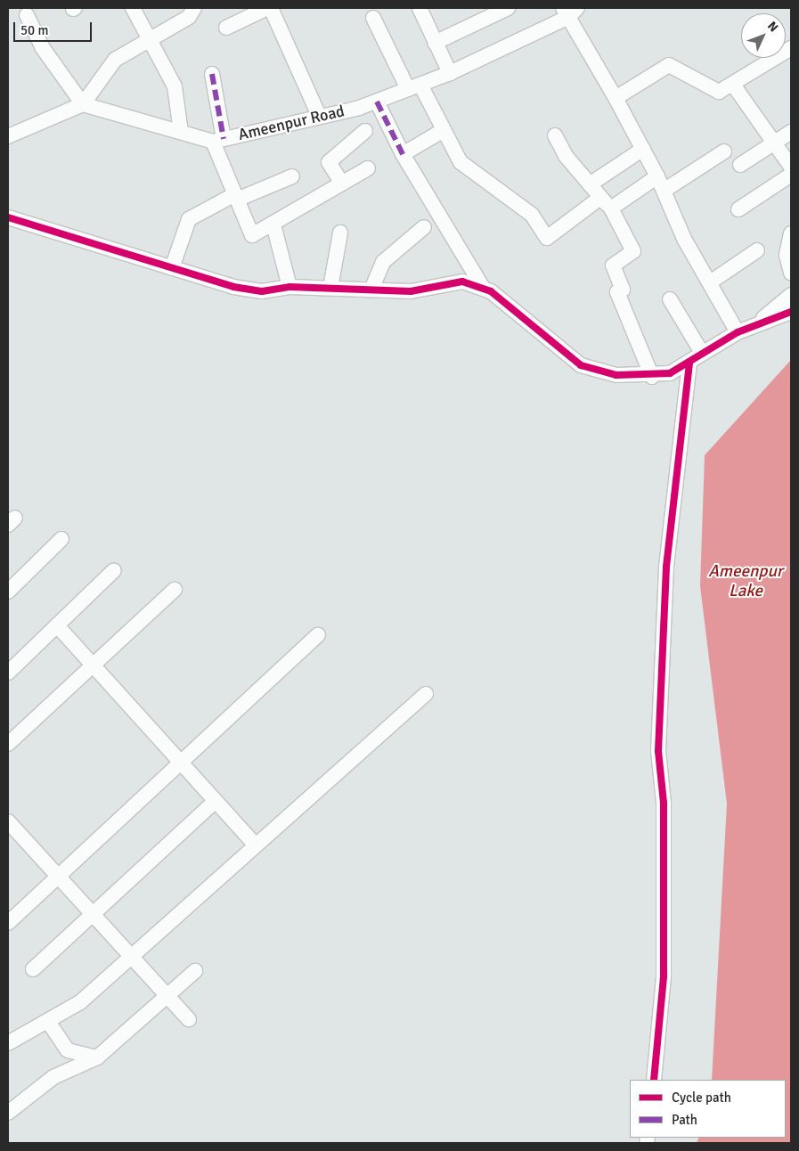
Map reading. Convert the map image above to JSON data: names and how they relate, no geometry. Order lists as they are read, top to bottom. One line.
{"streets":{"street":["Ameenpur Road"]},"water":["Ameenpur Lake"],"legend":["Cycle path","Path"],"scale_bar":"50 m","north":"top right"}
